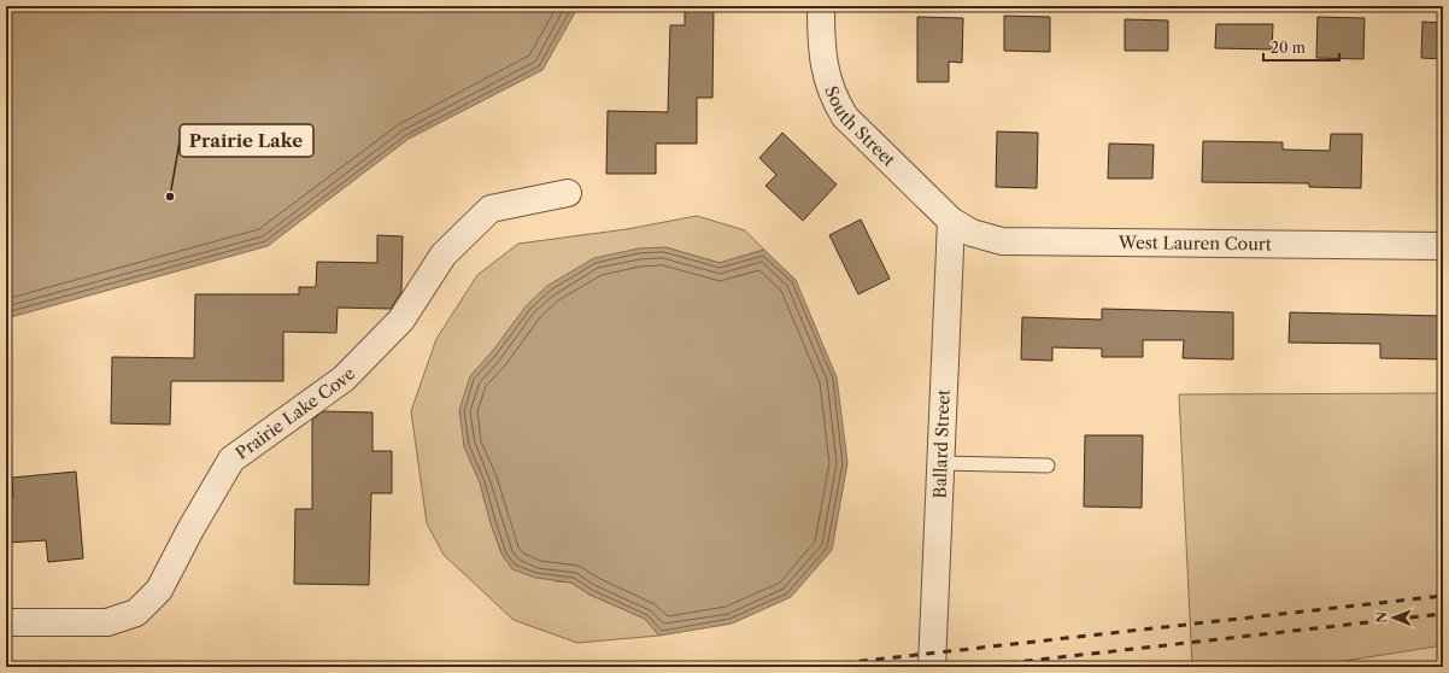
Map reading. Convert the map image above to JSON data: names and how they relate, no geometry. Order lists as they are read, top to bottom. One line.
{"streets":{"street":["South Street","West Lauren Court","Prairie Lake Cove","Ballard Street"]},"crossings":[["South Street","West Lauren Court"],["South Street","Ballard Street"],["West Lauren Court","Ballard Street"]],"places":["Prairie Lake"],"scale_bar":"20 m","north":"left"}
